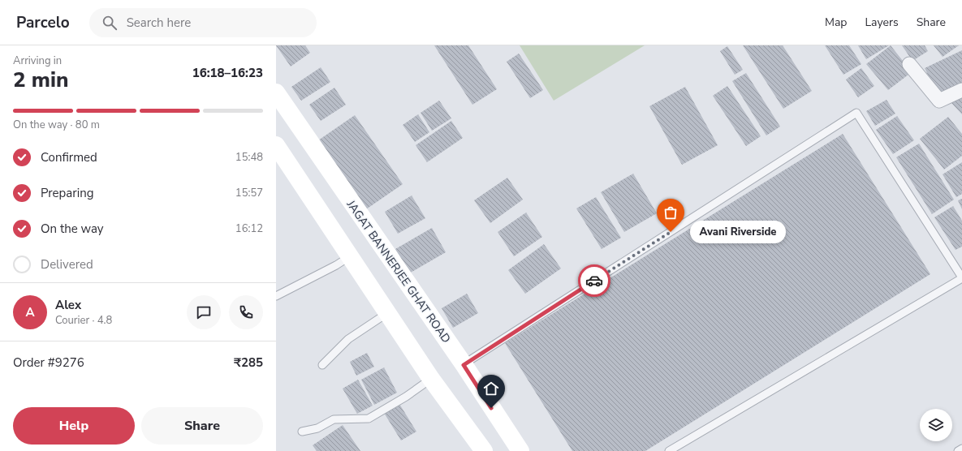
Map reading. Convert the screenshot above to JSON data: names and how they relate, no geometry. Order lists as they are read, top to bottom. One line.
{"streets":{"main road":["JAGAT BANNERJEE GHAT ROAD"]},"places":["Avani Riverside"],"page":{"header":"Parcelo","search":"Search here","nav":["Map","Layers","Share"],"heading":["2 min","Arriving in","16:18–16:23"],"panel":["Alex","Courier · 4.8","Order #9276","₹285"],"bar":"On the way · 80 m","list":[["Confirmed","15:48"],["Preparing","15:57"],["On the way","16:12"],"Delivered"],"bubble":"Avani Riverside","round":"A","buttons":["Help","Share"]}}
